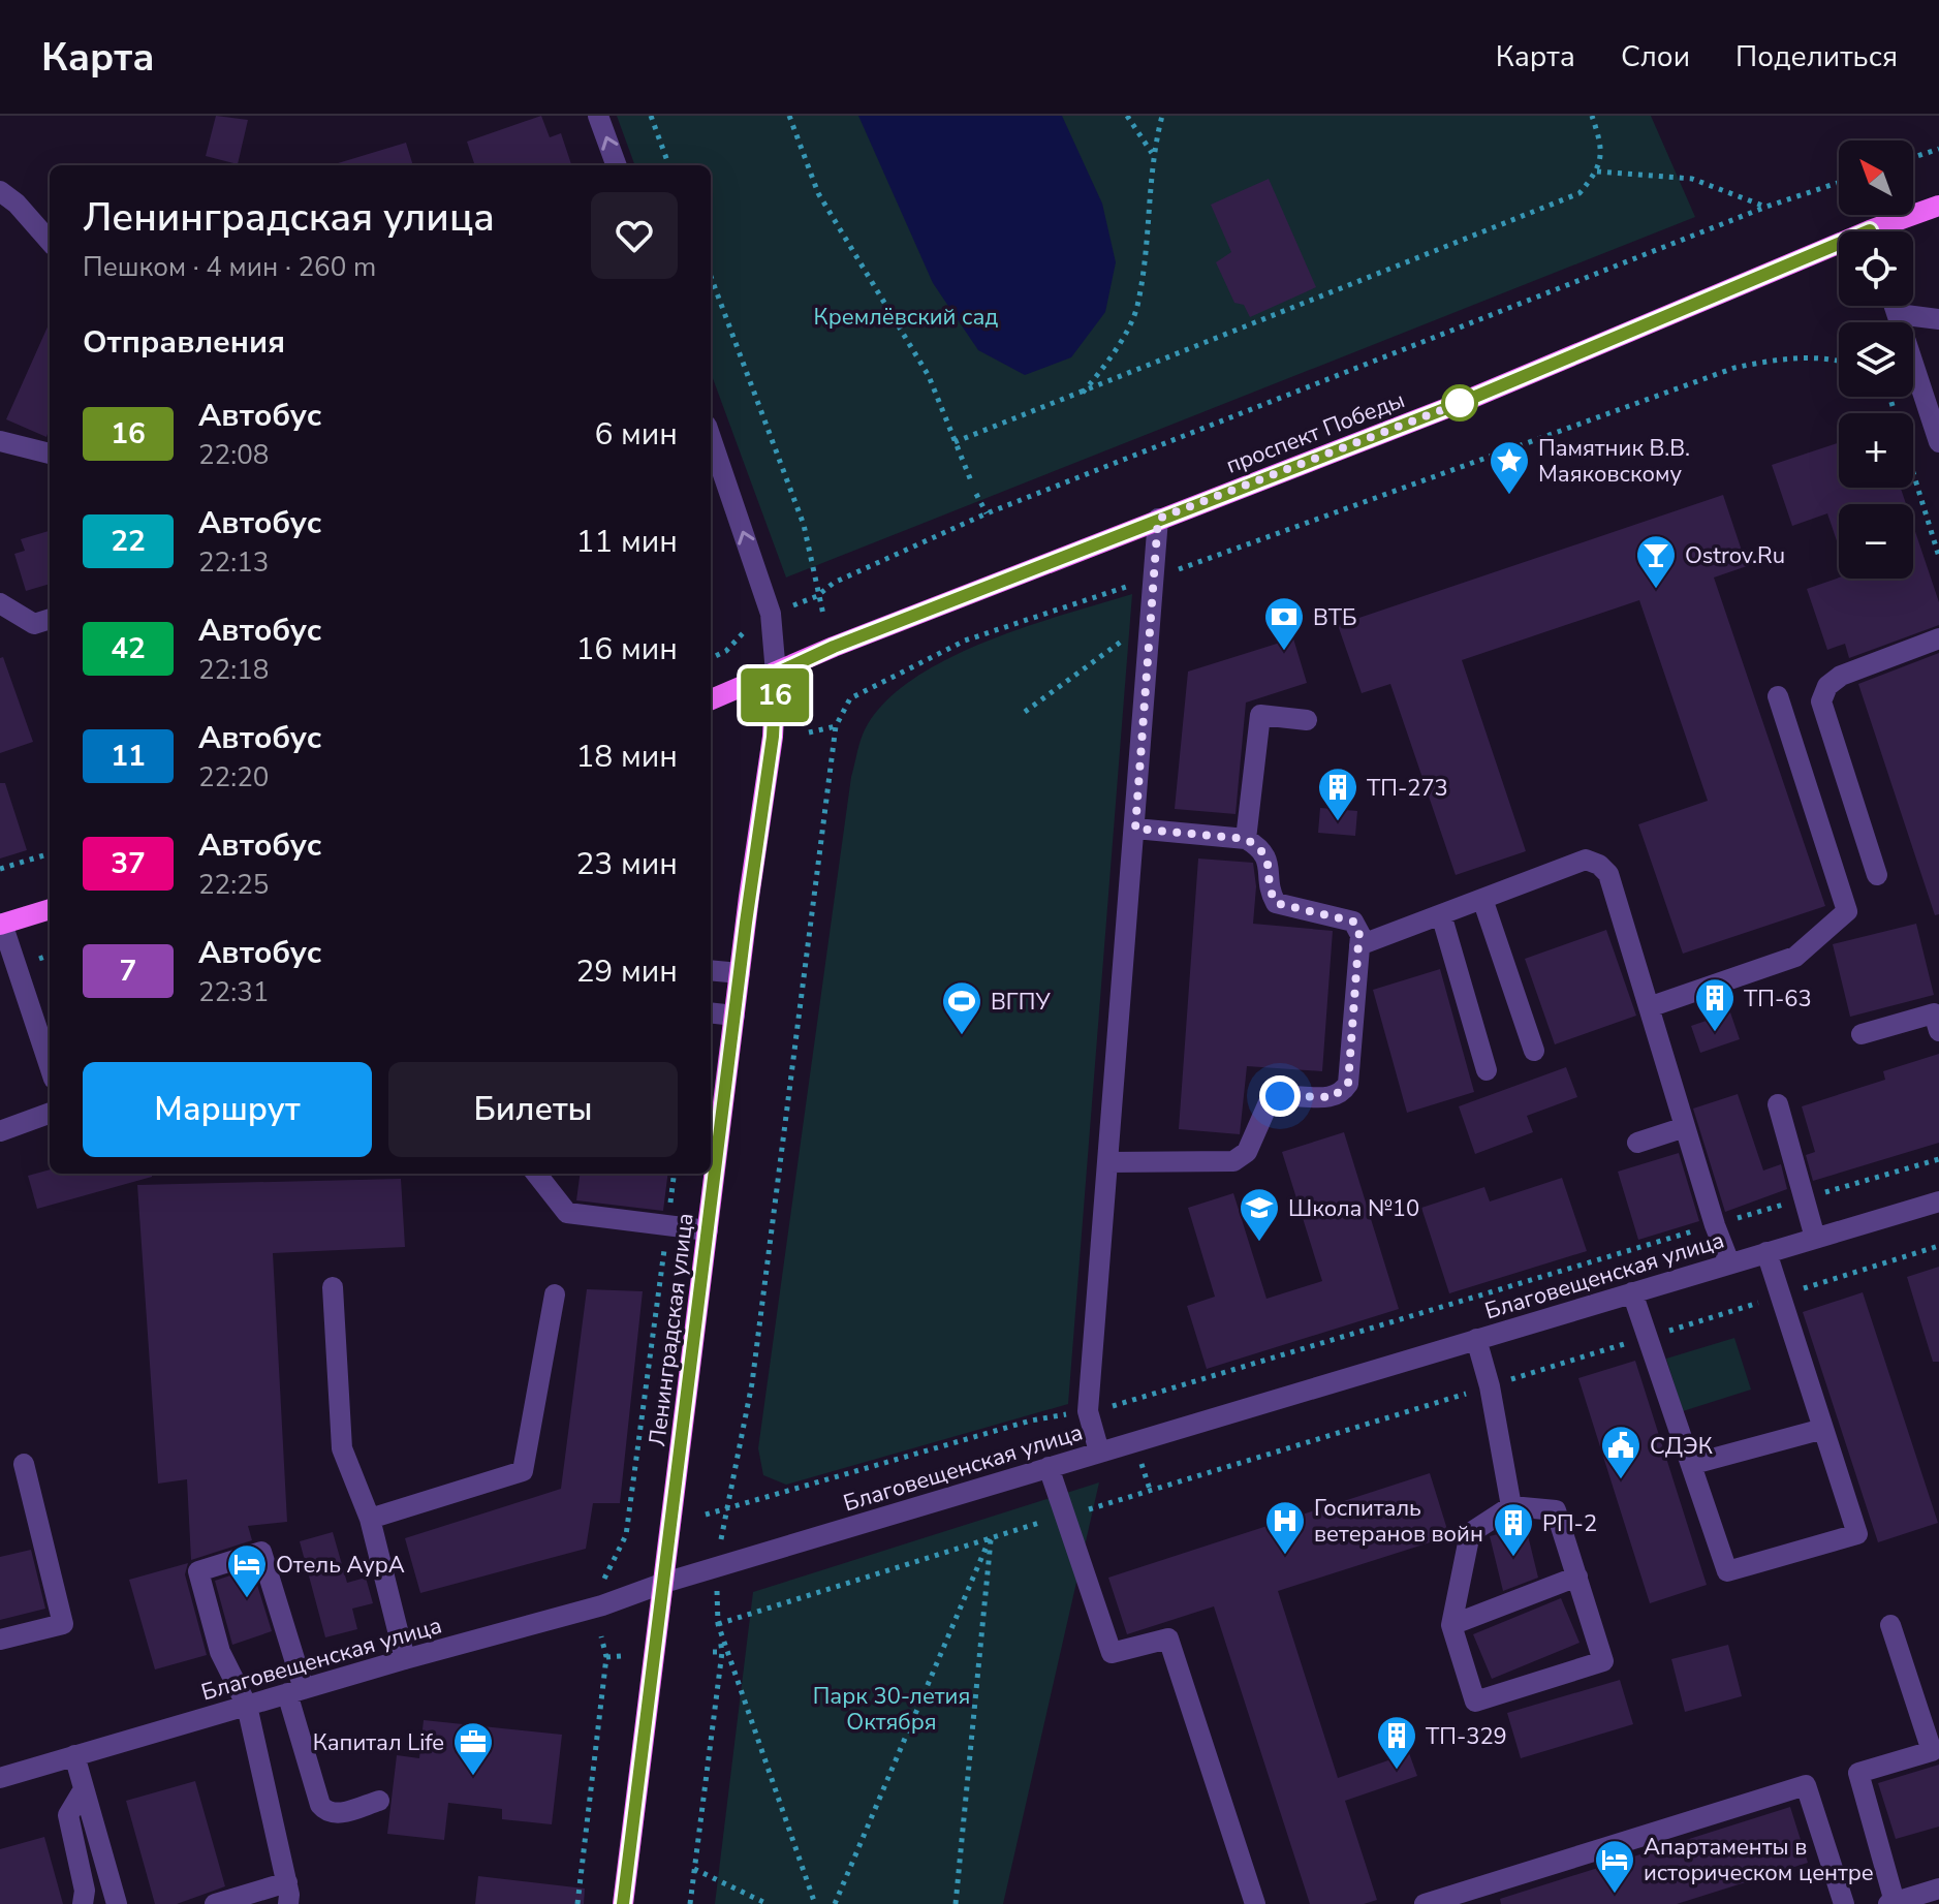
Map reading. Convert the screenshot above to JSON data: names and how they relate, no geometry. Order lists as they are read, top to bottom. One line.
{"streets":{"main road":["проспект Победы","Ленинградская улица"],"street":["Благовещенская улица"]},"crossings":[["проспект Победы","Ленинградская улица"],["Благовещенская улица","Ленинградская улица"]],"parks":["Кремлёвский сад","Парк 30-летия Октября"],"places":{"place":["Памятник В.В. Маяковскому"],"bar":["Ostrov.Ru"],"bank":["ВТБ"],"building":["ТП-273","ТП-63","РП-2","ТП-329"],"sports":["ВГПУ"],"school or university":["Школа №10"],"public building":["СДЭК"],"hospital":["Госпиталь ветеранов войн"],"hotel":["Отель АурА","Апартаменты в историческом центре"],"office":["Капитал Life"]},"lines":["bus line 16"],"north":"top left","page":{"header":"Карта","nav":["Карта","Слои","Поделиться"],"on_map":"16","map_buttons":["+","−"],"heading":[["Ленинградская улица","Пешком · 4 мин · 260 m"],"Отправления"],"list":[{"mark":"16","name":"Автобус","note":"22:08","value":"6 мин"},{"mark":"22","name":"Автобус","note":"22:13","value":"11 мин"},{"mark":"42","name":"Автобус","note":"22:18","value":"16 мин"},{"mark":"11","name":"Автобус","note":"22:20","value":"18 мин"},{"mark":"37","name":"Автобус","note":"22:25","value":"23 мин"},{"mark":"7","name":"Автобус","note":"22:31","value":"29 мин"}],"buttons":["Маршрут","Билеты"]}}
